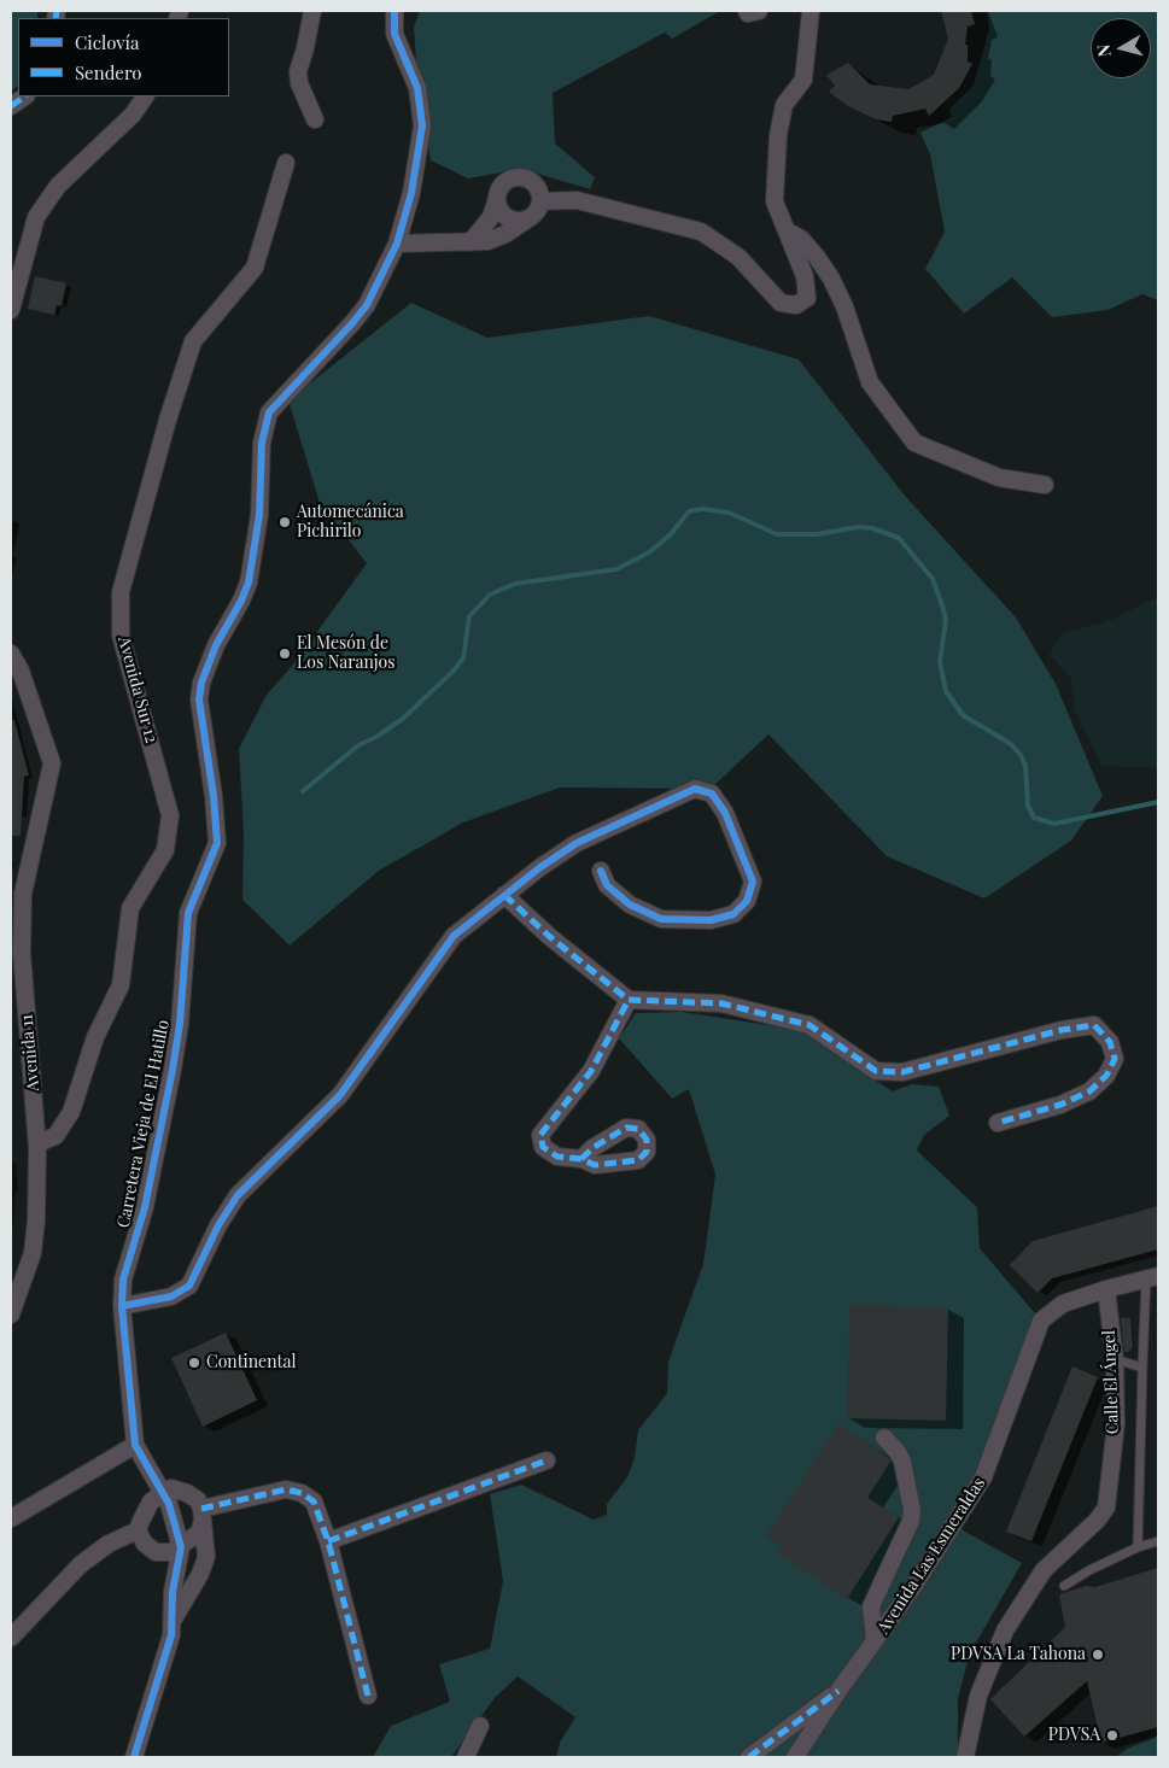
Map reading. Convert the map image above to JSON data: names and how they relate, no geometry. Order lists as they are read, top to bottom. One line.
{"streets":{"street":["Avenida Sur 12","Avenida 11","Carretera Vieja de El Hatillo","Calle El Ángel","Avenida Las Esmeraldas"]},"crossings":[["Avenida Sur 12","Avenida 11"],["Calle El Ángel","Avenida Las Esmeraldas"]],"places":["Automecánica Pichirilo","El Mesón de Los Naranjos","Continental","PDVSA La Tahona","PDVSA"],"legend":["Ciclovía","Sendero"],"north":"left"}
